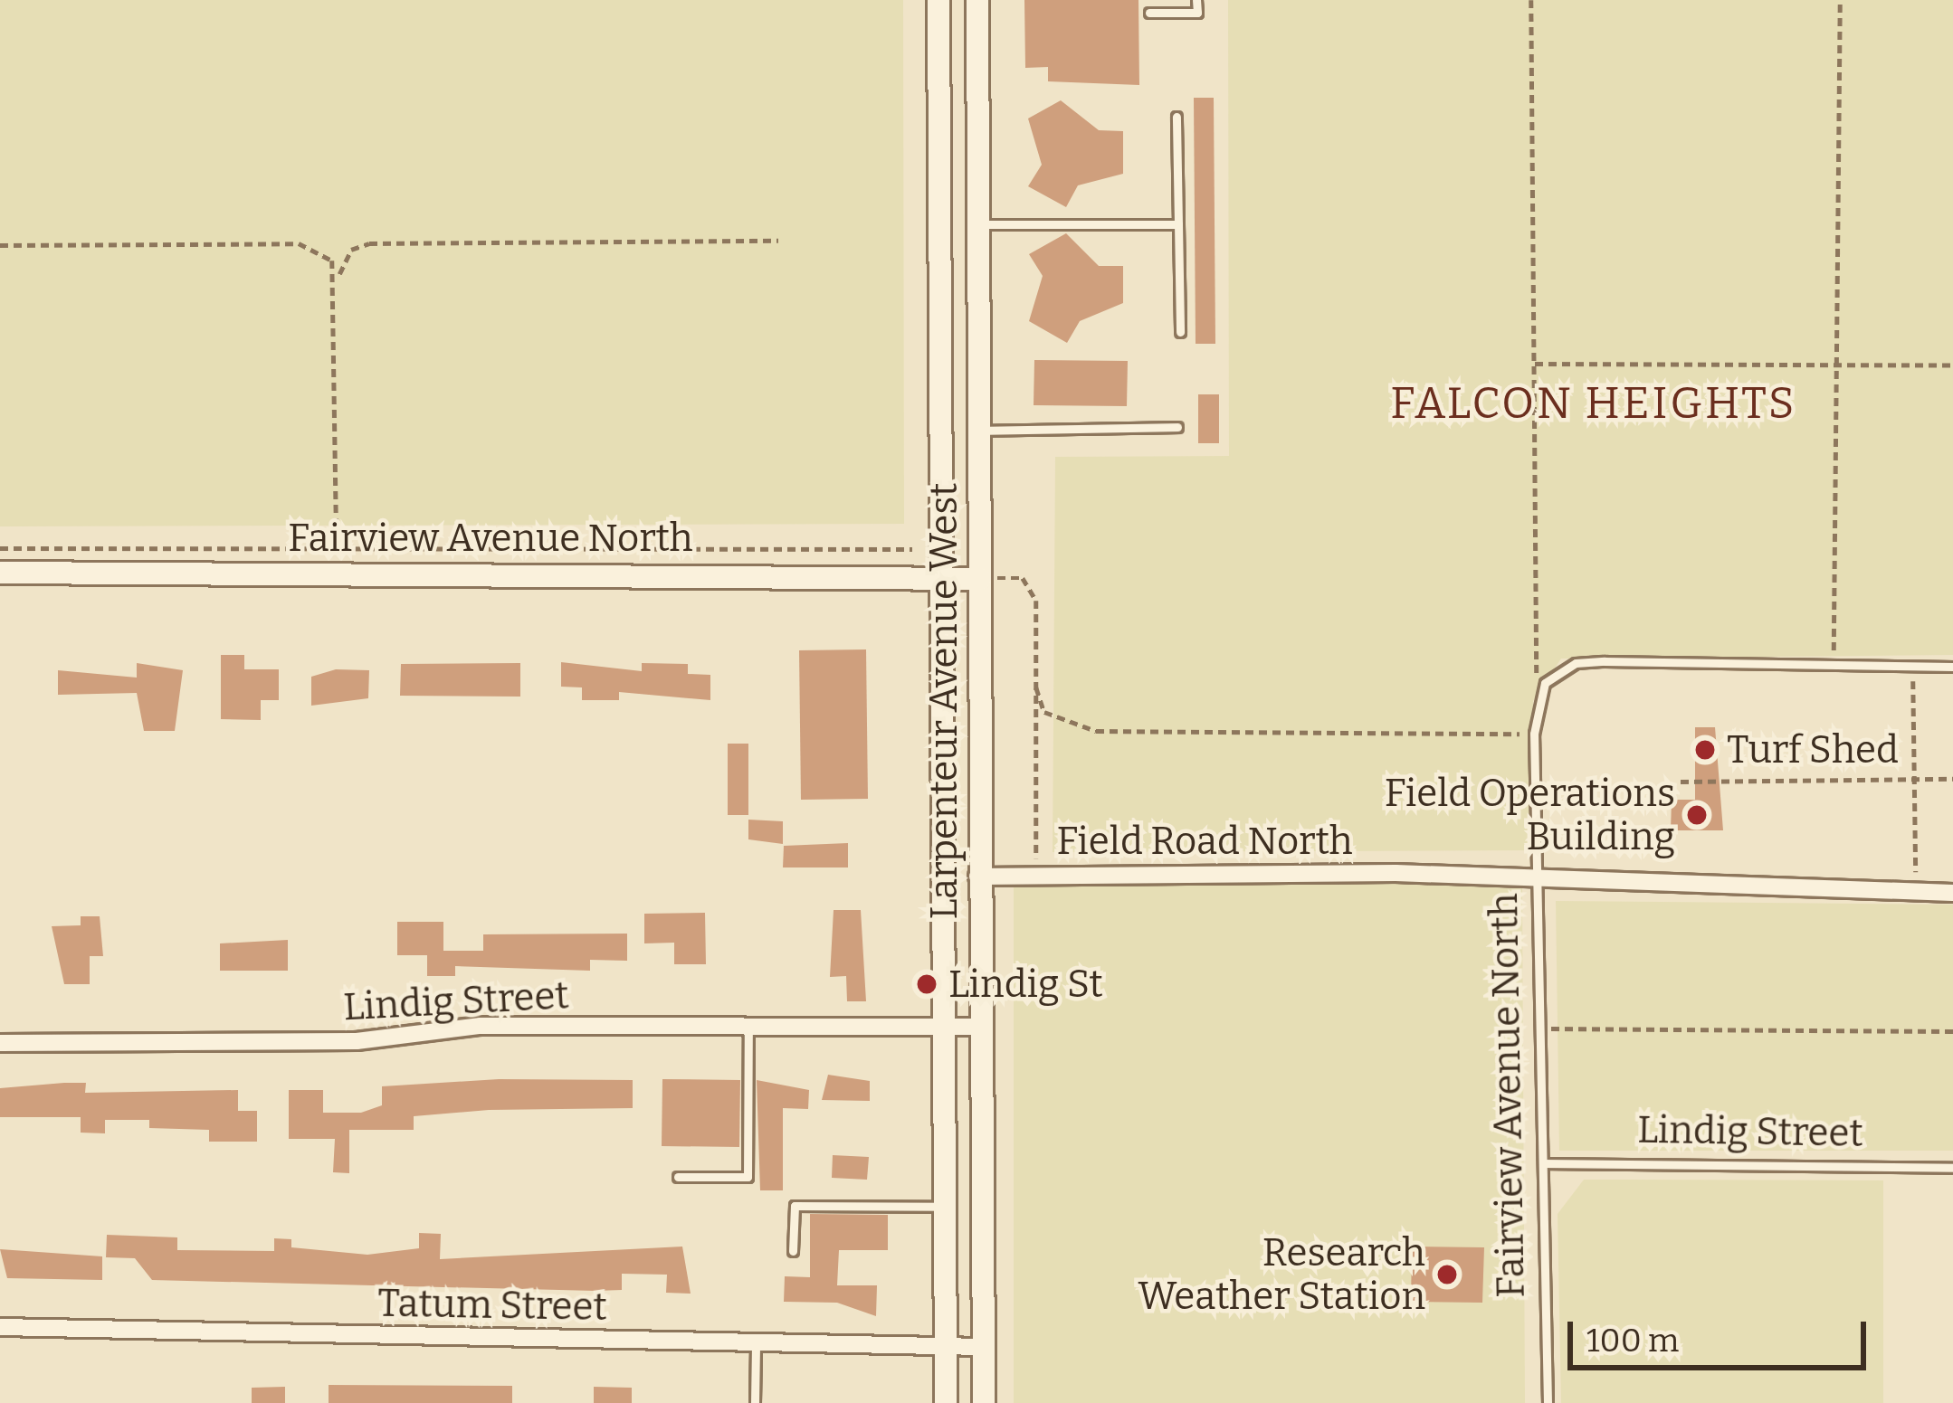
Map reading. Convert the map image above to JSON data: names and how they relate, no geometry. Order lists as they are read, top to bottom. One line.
{"streets":{"main road":["Fairview Avenue North","Larpenteur Avenue West"],"street":["Field Road North","Lindig Street","Tatum Street"]},"crossings":[["Fairview Avenue North","Larpenteur Avenue West"],["Fairview Avenue North","Field Road North"],["Fairview Avenue North","Lindig Street"],["Larpenteur Avenue West","Field Road North"],["Larpenteur Avenue West","Lindig Street"],["Larpenteur Avenue West","Tatum Street"]],"districts":["FALCON HEIGHTS"],"places":["Turf Shed","Field Operations Building","Lindig St","Research Weather Station"],"scale_bar":"100 m"}
